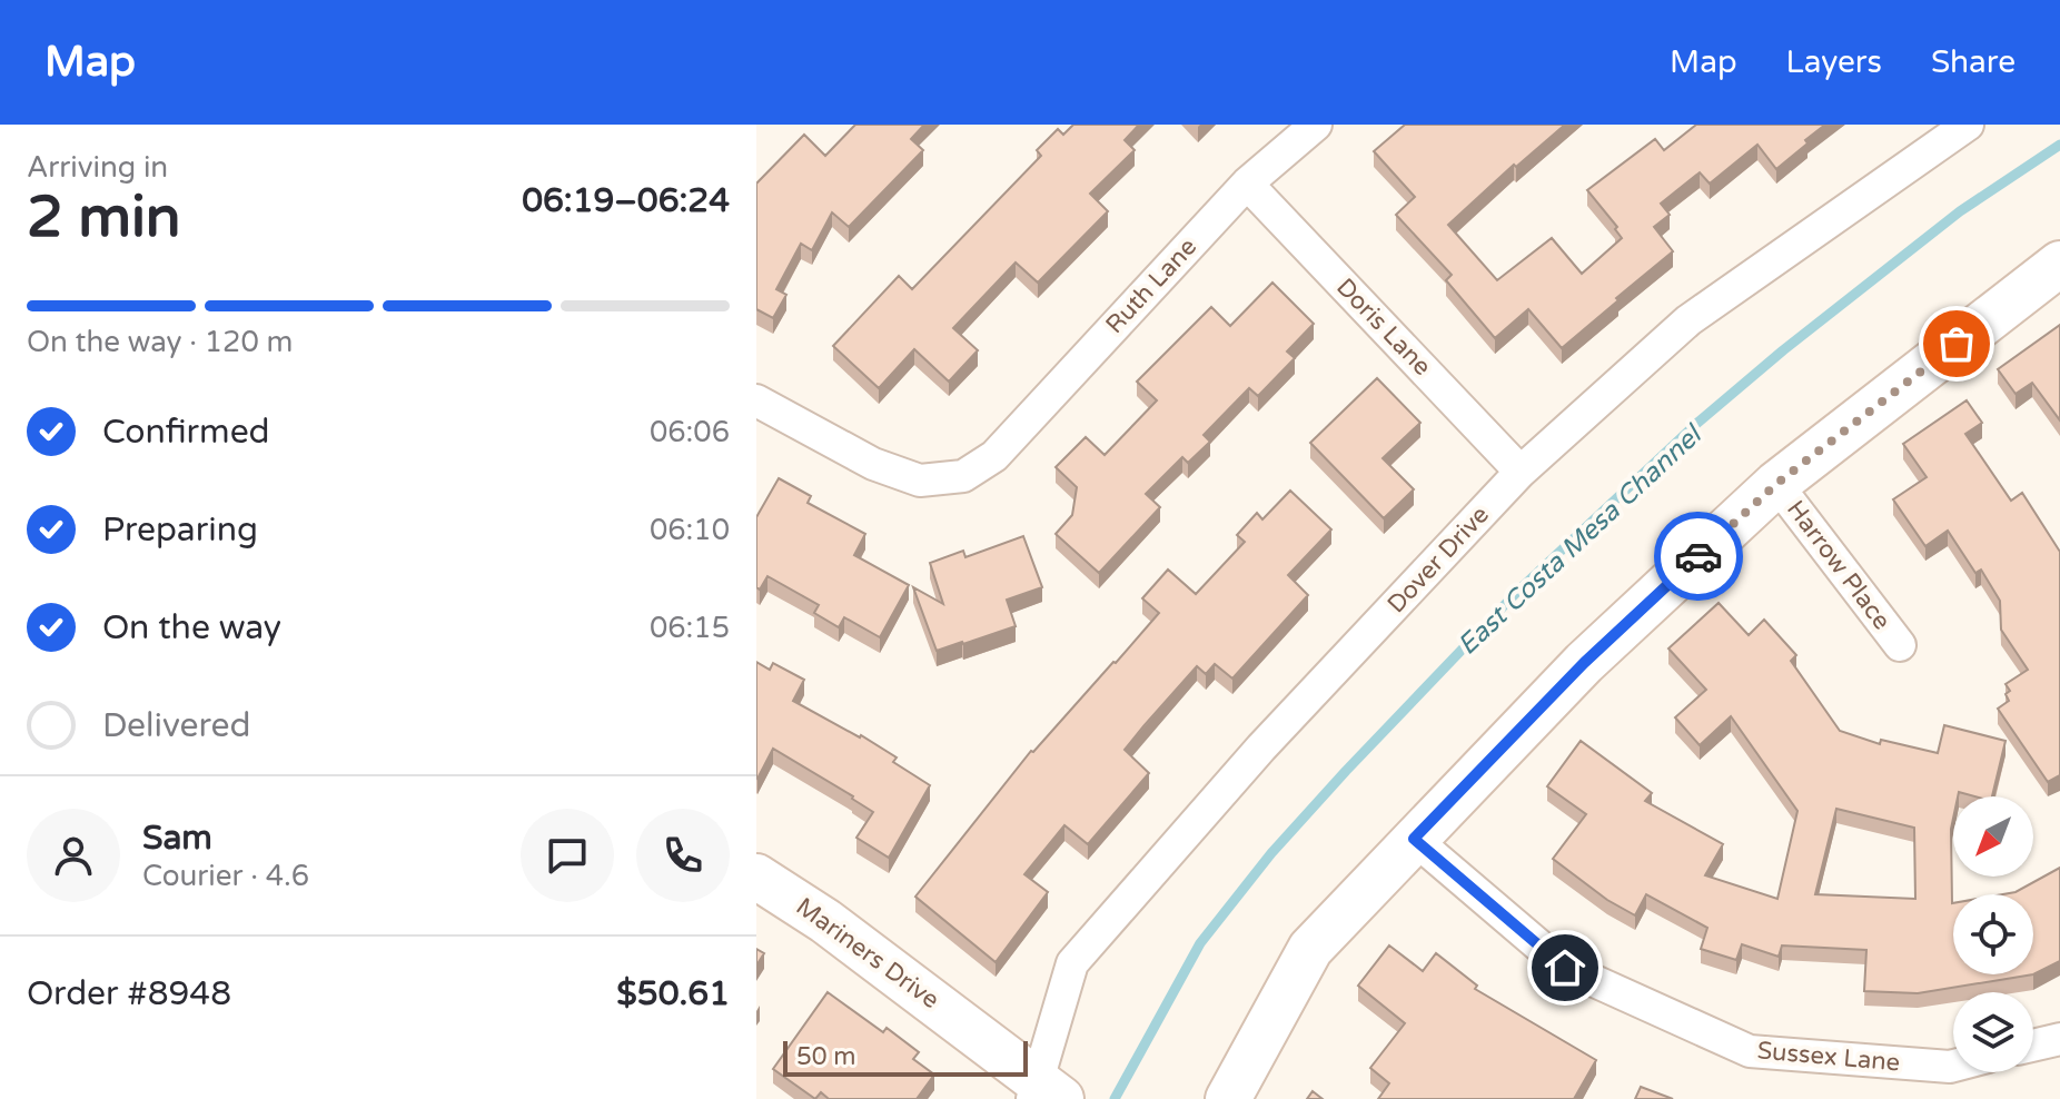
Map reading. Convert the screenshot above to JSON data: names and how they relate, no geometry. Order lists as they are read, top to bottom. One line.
{"streets":{"street":["Ruth Lane","Doris Lane","Dover Drive","Harrow Place","Mariners Drive","Sussex Lane"]},"crossings":[["Ruth Lane","Doris Lane"],["Doris Lane","Dover Drive"],["Dover Drive","Mariners Drive"]],"water":["East Costa Mesa Channel"],"scale_bar":"50 m","north":"bottom left","page":{"header":"Map","nav":["Map","Layers","Share"],"heading":["2 min","Arriving in","06:19–06:24"],"panel":["Sam","Courier · 4.6","Order #8948","$50.61"],"bar":"On the way · 120 m","list":[["Confirmed","06:06"],["Preparing","06:10"],["On the way","06:15"],"Delivered"],"scale":"50 m"}}
